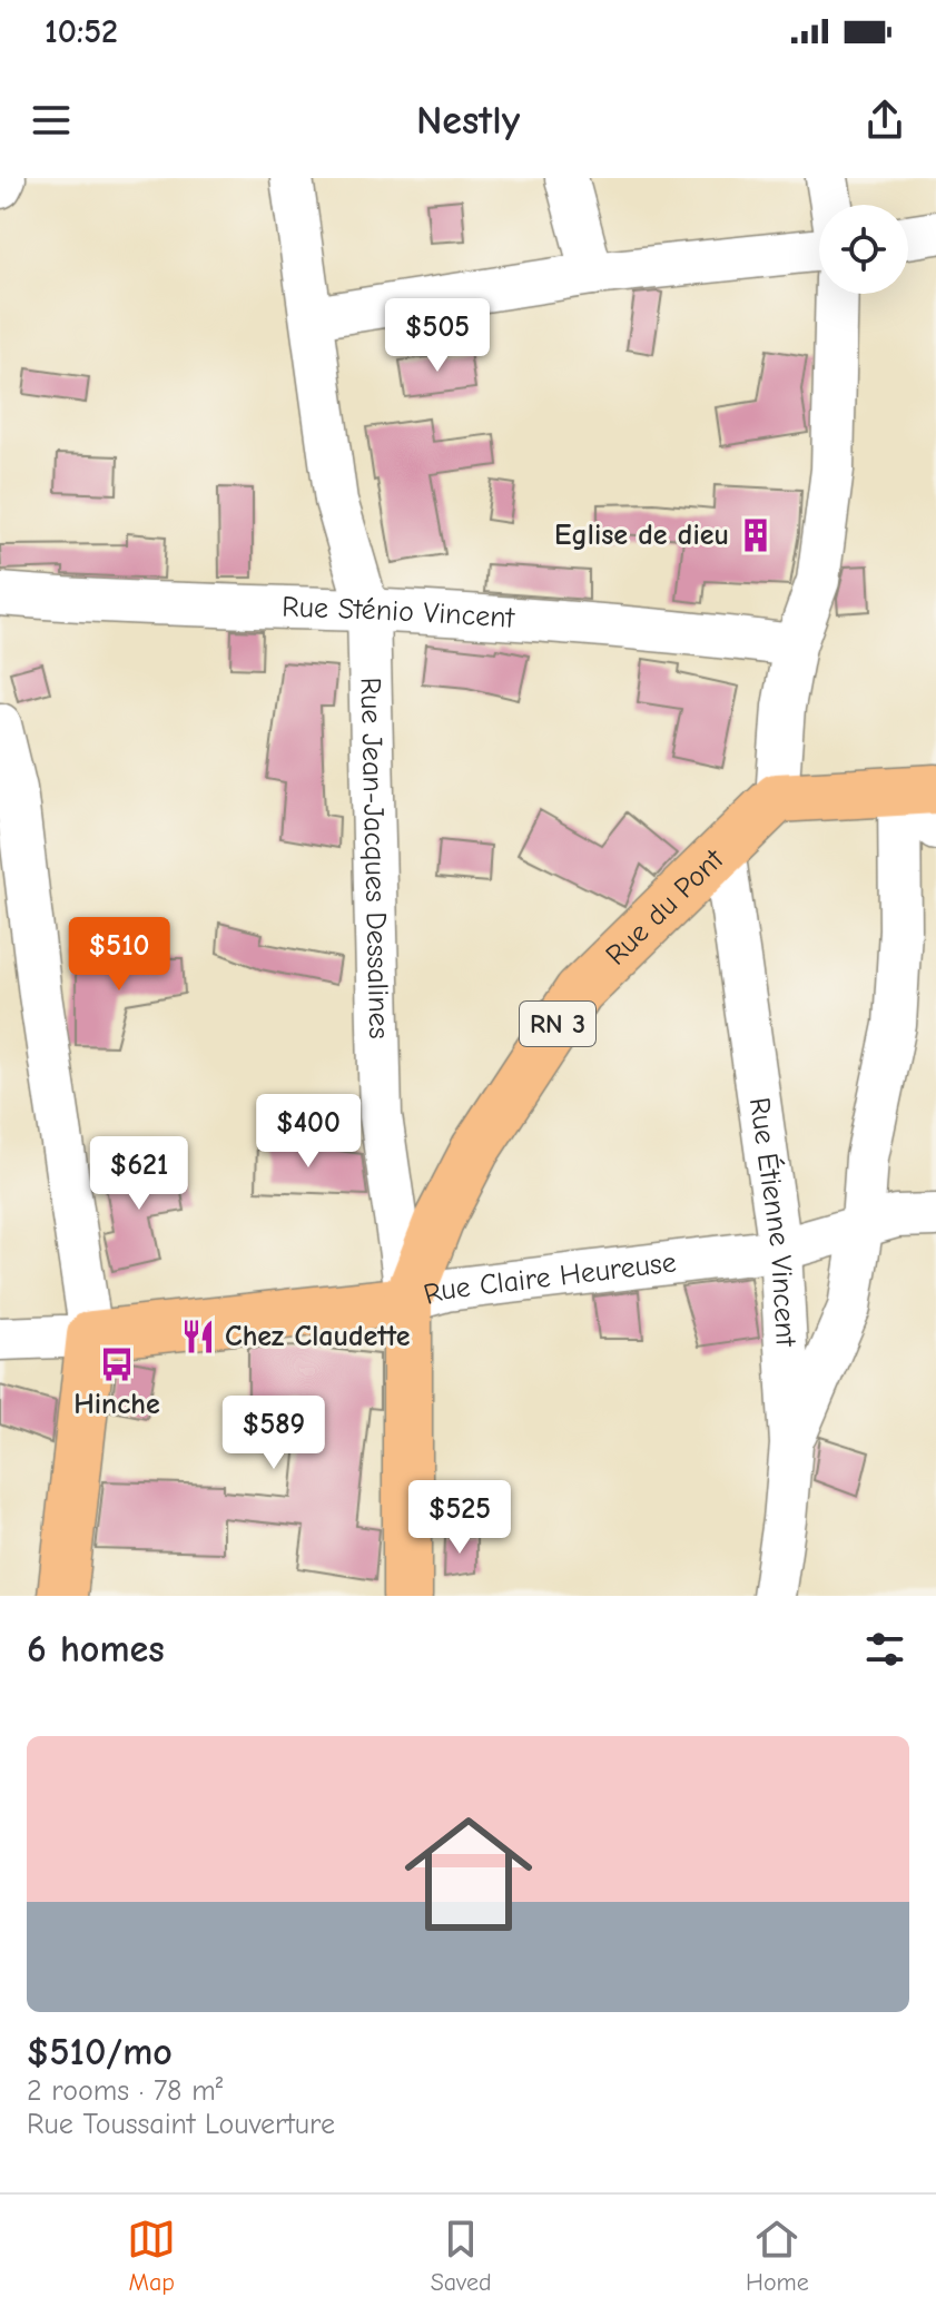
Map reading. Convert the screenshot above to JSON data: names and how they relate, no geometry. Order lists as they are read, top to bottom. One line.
{"streets":{"main road":["Rue Jean-Jacques Dessalines","Rue du Pont","RN 3","Rue Claire Heureuse"],"street":["Rue Sténio Vincent","Rue Étienne Vincent"]},"crossings":[["Rue Sténio Vincent","Rue Jean-Jacques Dessalines"],["Rue Jean-Jacques Dessalines","Rue du Pont"],["Rue Jean-Jacques Dessalines","Rue Claire Heureuse"],["Rue du Pont","Rue Étienne Vincent"],["Rue du Pont","Rue Claire Heureuse"],["Rue Étienne Vincent","Rue Claire Heureuse"]],"places":{"building":["Eglise de dieu"],"restaurant":["Chez Claudette"],"bus stop":["Hinche"]},"page":{"status":"10:52","header":"Nestly","price":["$505","$510","$400","$621","$589","$525"],"heading":"6 homes","list":[{"name":"$510/mo","note":"2 rooms · 78 m² · Rue Toussaint Louverture"}],"tabs":["Map","Saved","Home"]}}
